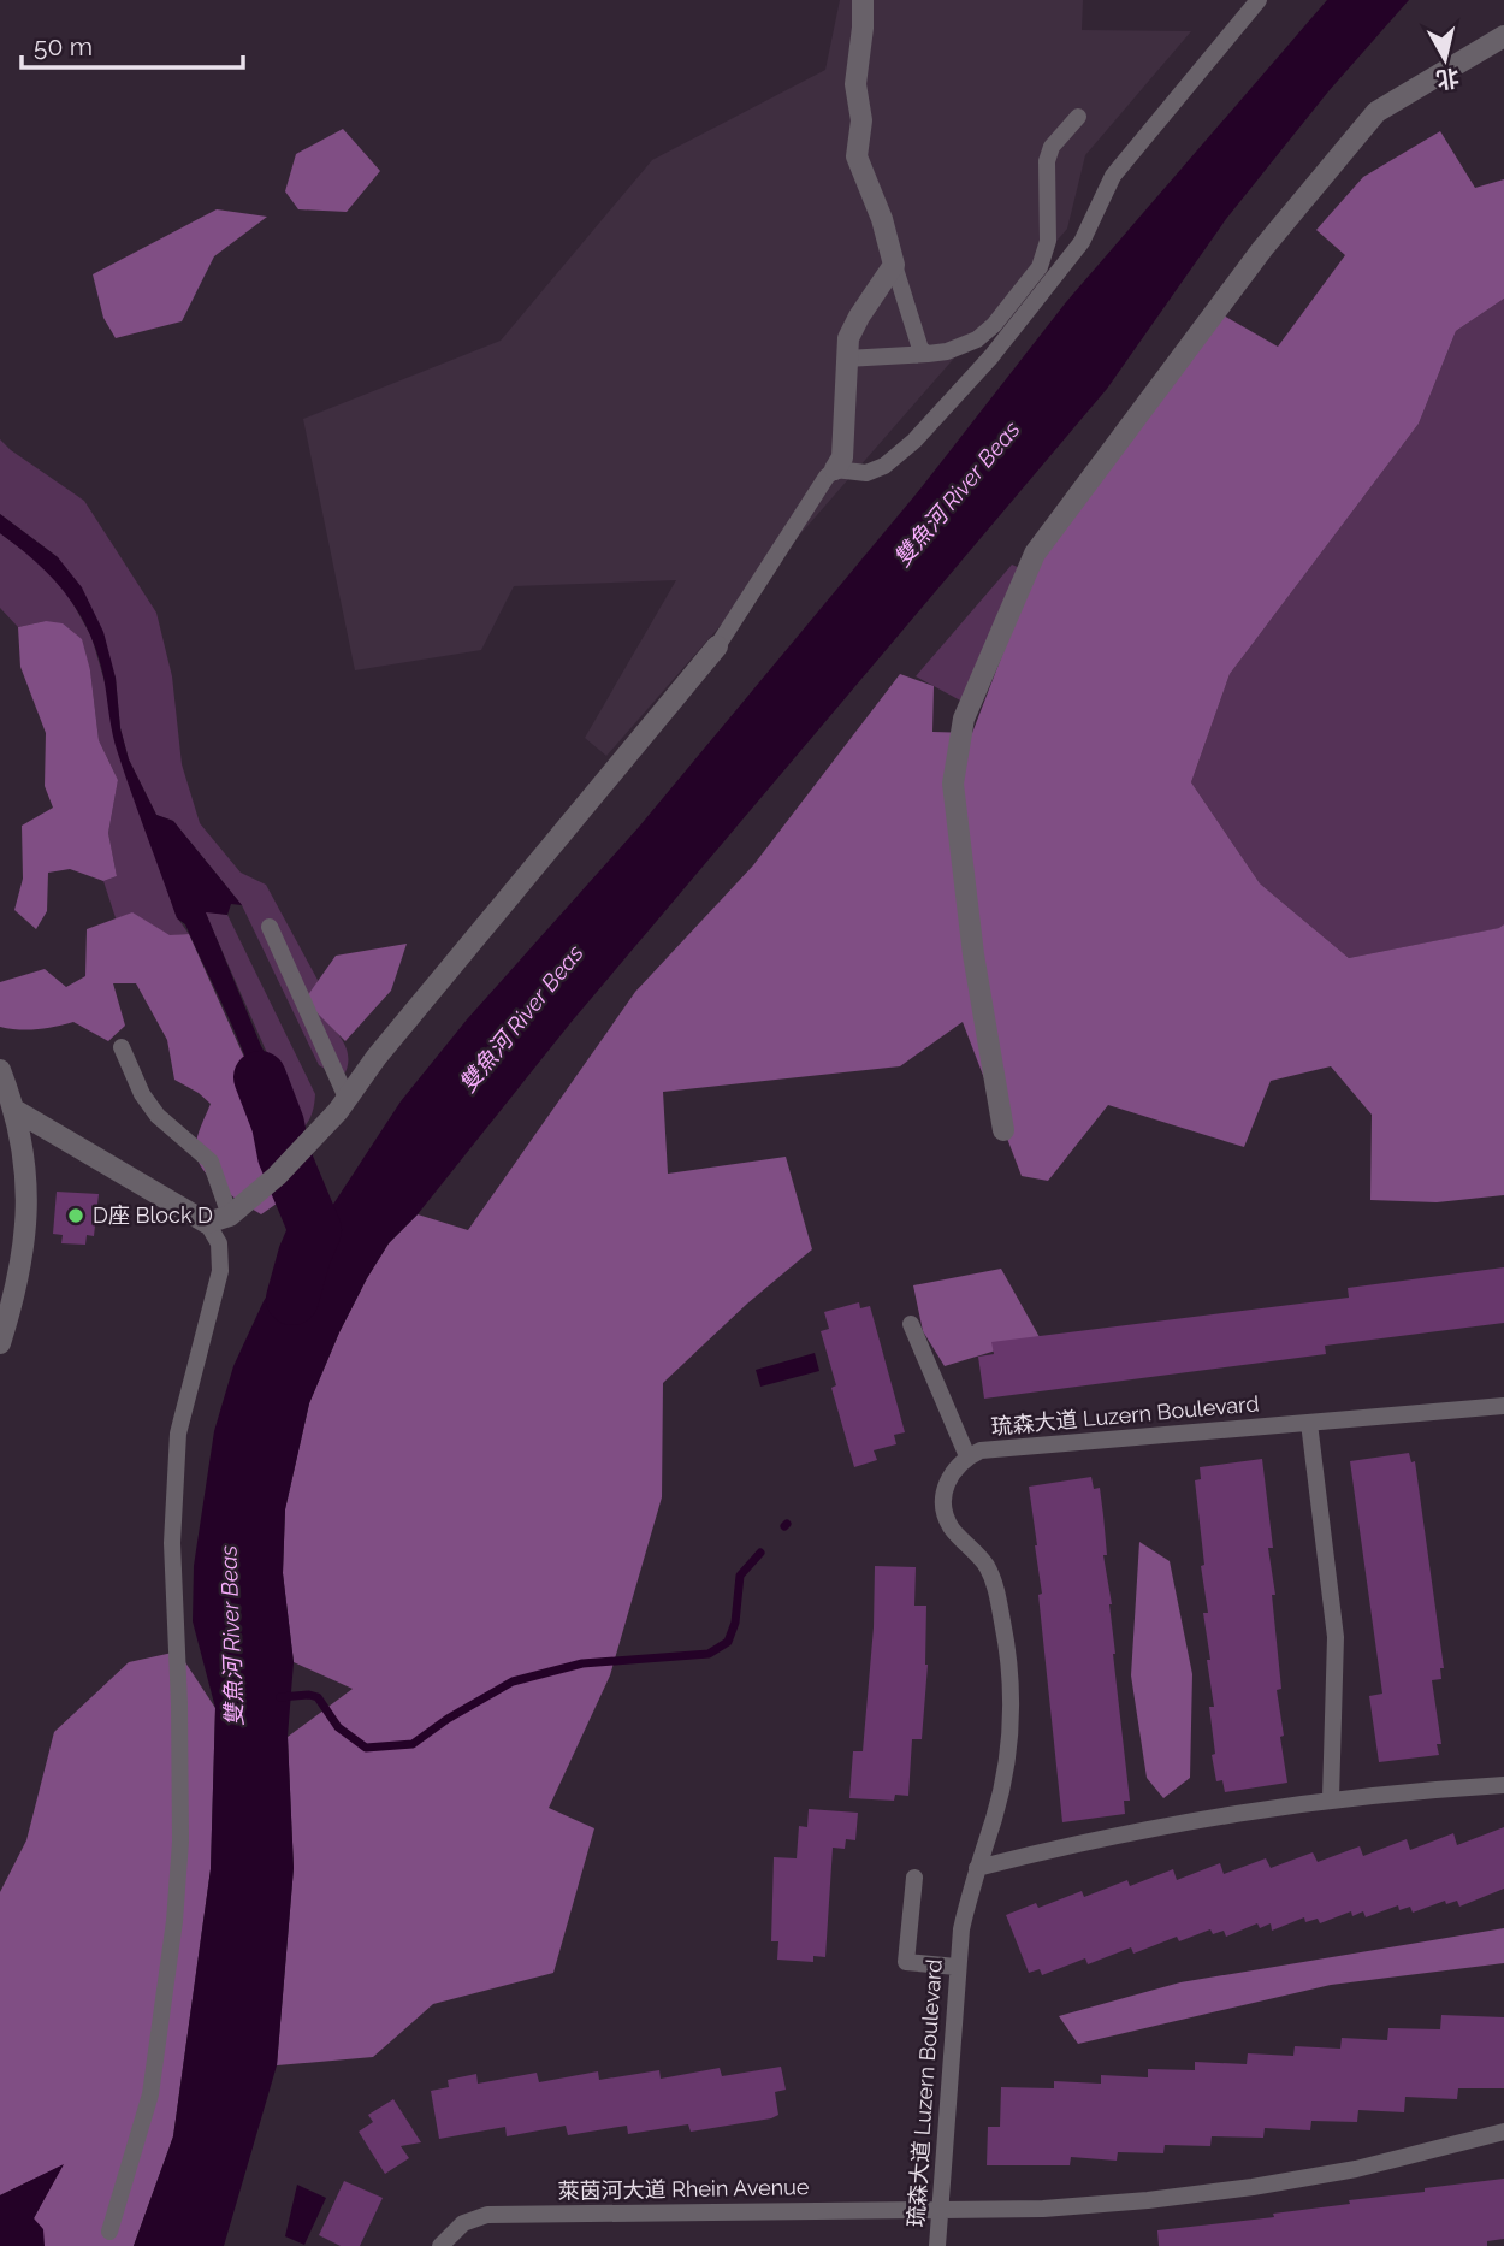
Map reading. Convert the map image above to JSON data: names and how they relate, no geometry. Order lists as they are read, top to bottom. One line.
{"streets":{"lane":["琉森大道 Luzern Boulevard","萊茵河大道 Rhein Avenue"]},"crossings":[["琉森大道 Luzern Boulevard","萊茵河大道 Rhein Avenue"]],"water":["雙魚河 River Beas"],"places":["D座 Block D"],"scale_bar":"50 m","north":"bottom"}
